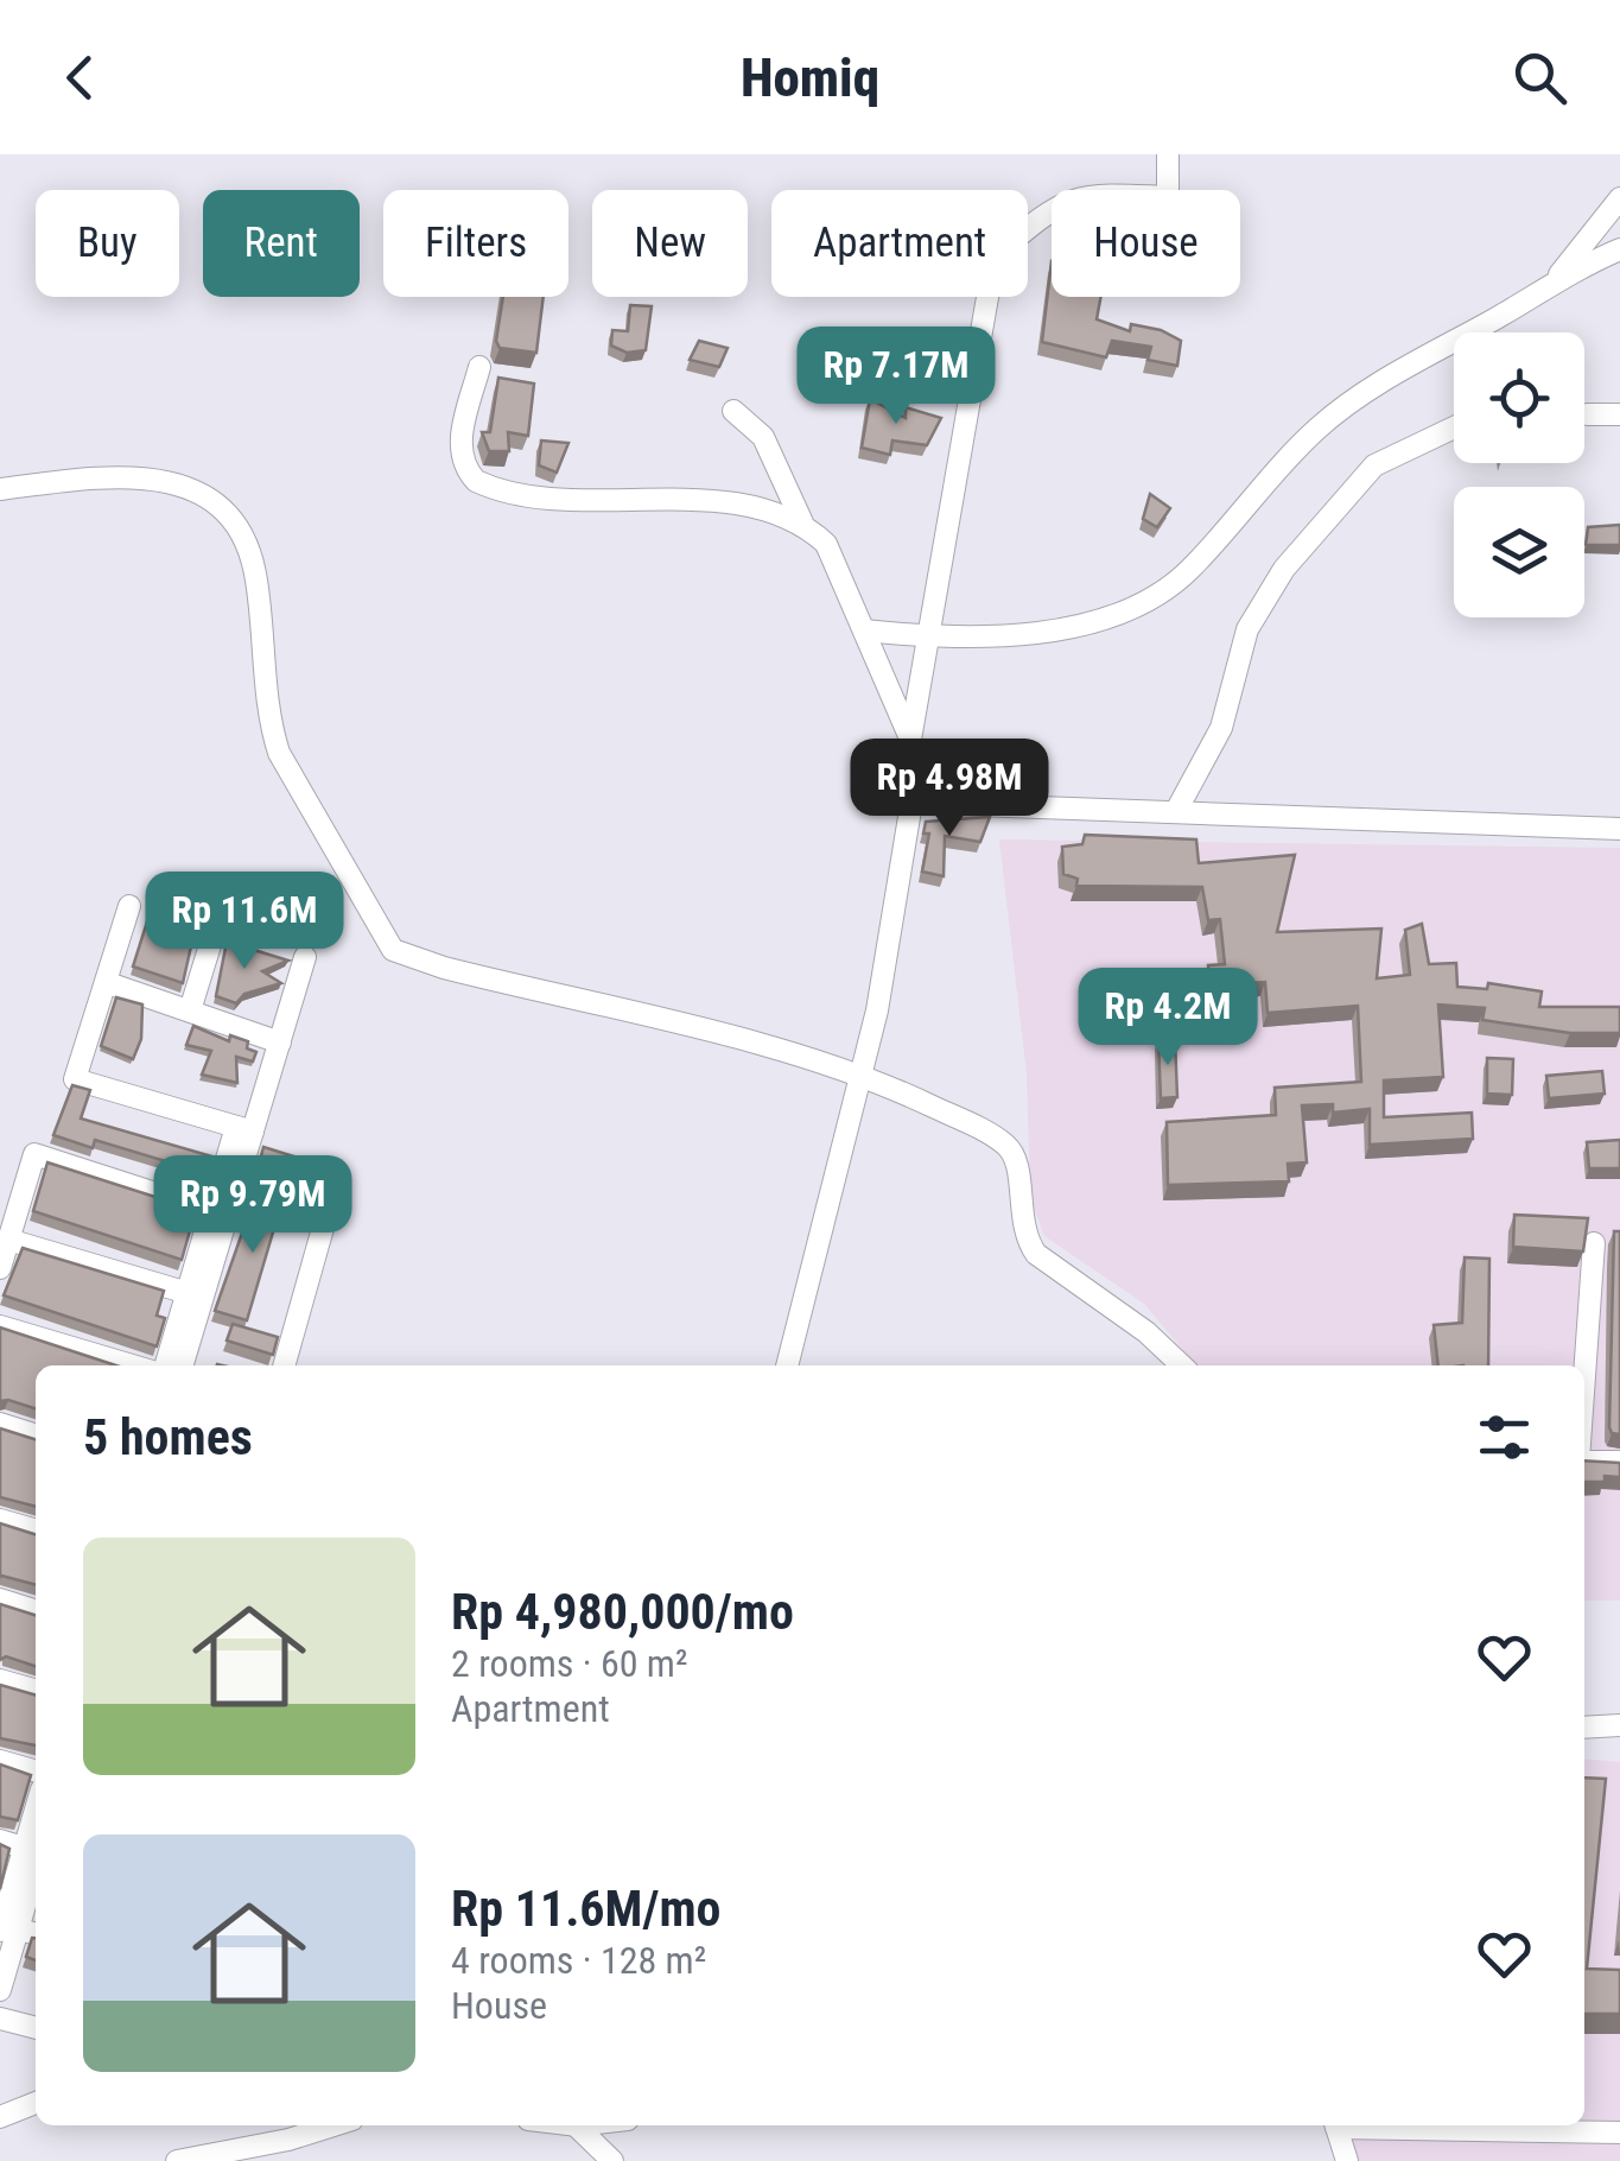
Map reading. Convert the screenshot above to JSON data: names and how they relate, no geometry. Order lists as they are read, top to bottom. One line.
{"page":{"header":"Homiq","chip":["Buy","Rent","Filters","New","Apartment","House"],"price":["Rp 7.17M","Rp 4.98M","Rp 11.6M","Rp 4.2M","Rp 9.79M"],"heading":"5 homes","list":[{"name":"Rp 4,980,000/mo","note":"2 rooms · 60 m² · Apartment"},{"name":"Rp 11.6M/mo","note":"4 rooms · 128 m² · House"}]}}
